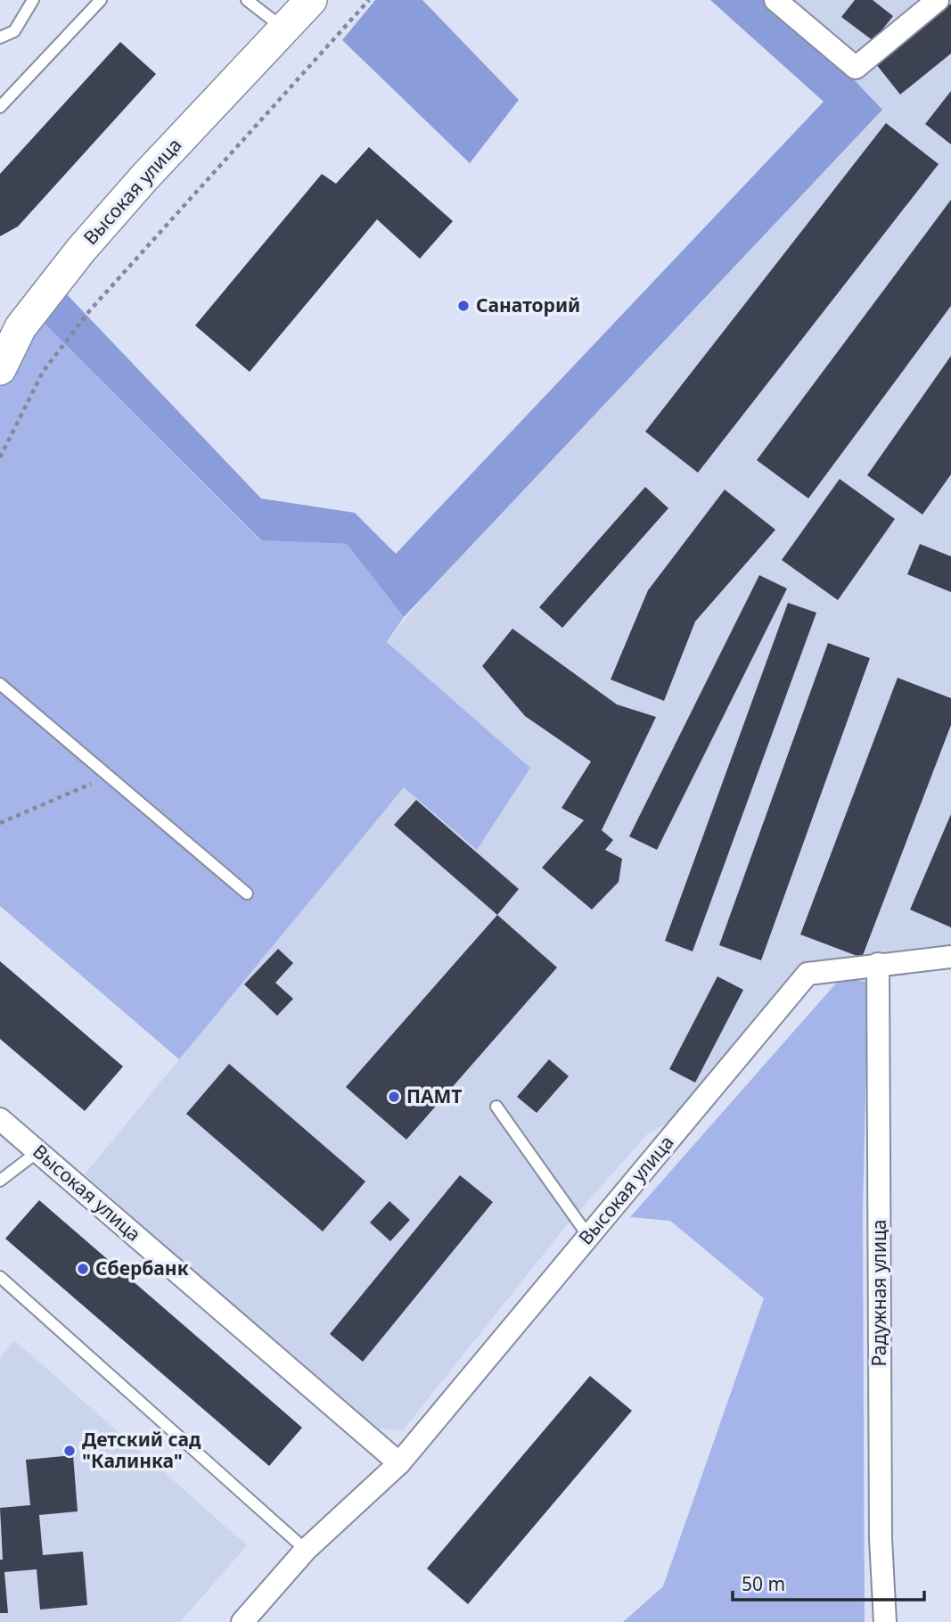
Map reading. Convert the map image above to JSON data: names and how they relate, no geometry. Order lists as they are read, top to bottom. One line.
{"streets":{"street":["Высокая улица","Радужная улица"]},"crossings":[["Высокая улица","Радужная улица"]],"places":["Санаторий","ПАМТ","Сбербанк","Детский сад \"Калинка\""],"scale_bar":"50 m"}
